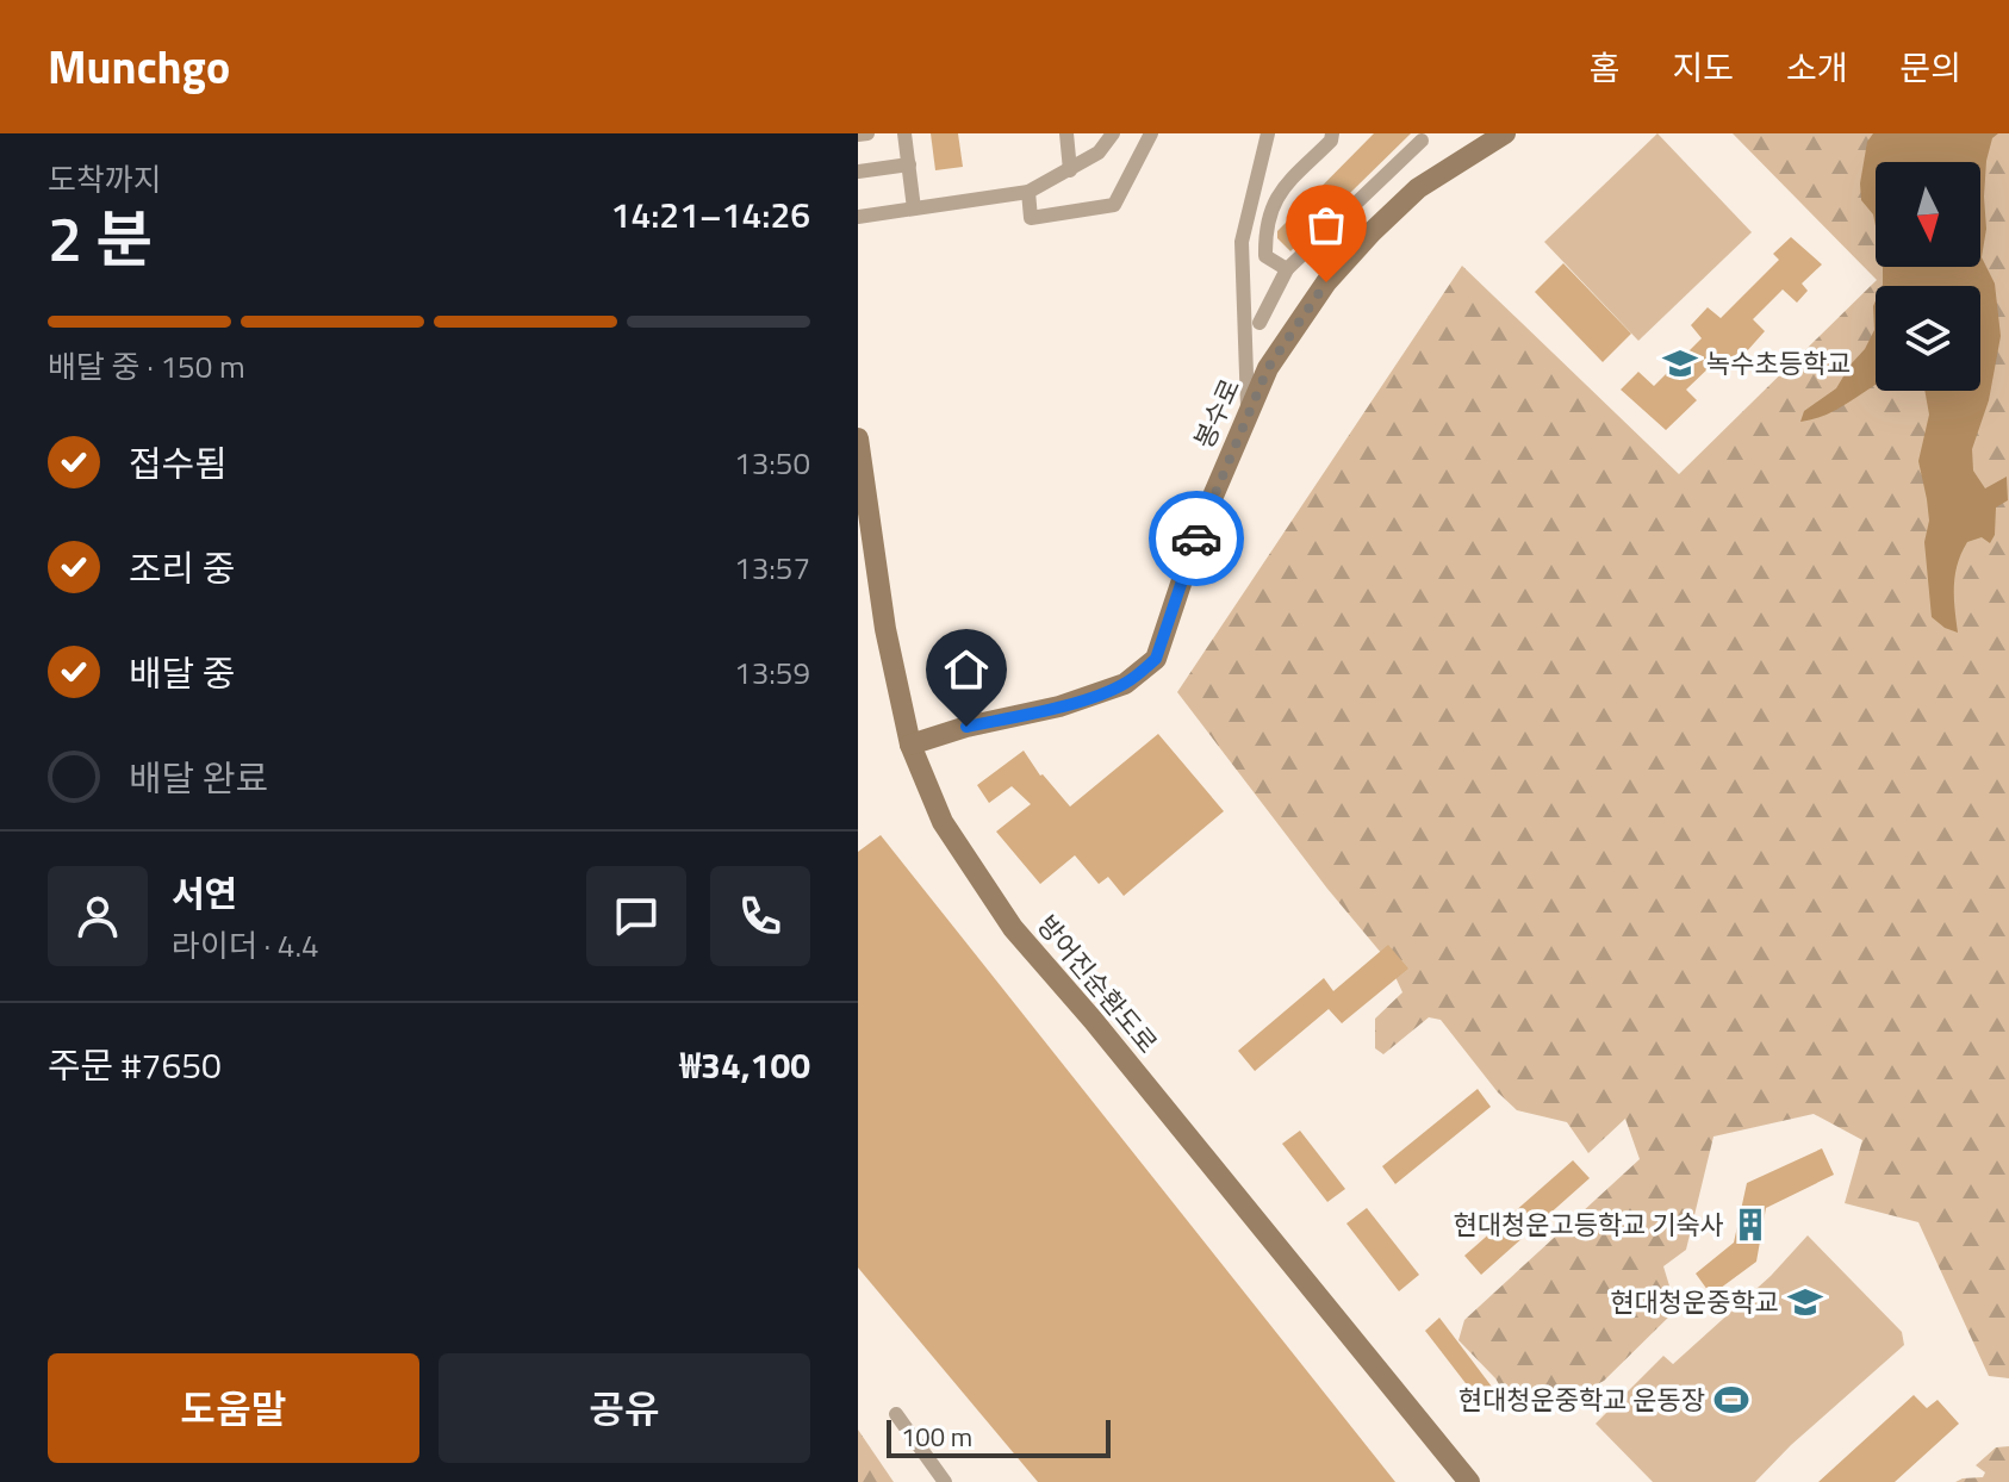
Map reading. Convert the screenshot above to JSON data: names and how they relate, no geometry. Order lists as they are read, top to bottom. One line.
{"streets":{"main road":["봉수로","방어진순환도로"]},"crossings":[["봉수로","방어진순환도로"]],"places":{"school or university":["녹수초등학교","현대청운중학교"],"building":["현대청운고등학교 기숙사"],"sports":["현대청운중학교 운동장"]},"scale_bar":"100 m","north":"bottom","page":{"header":"Munchgo","nav":["홈","지도","소개","문의"],"heading":["2 분","도착까지","14:21–14:26"],"panel":["서연","라이더 · 4.4","주문 #7650","₩34,100"],"bar":"배달 중 · 150 m","list":[["접수됨","13:50"],["조리 중","13:57"],["배달 중","13:59"],"배달 완료"],"buttons":["도움말","공유"],"scale":"100 m"}}
